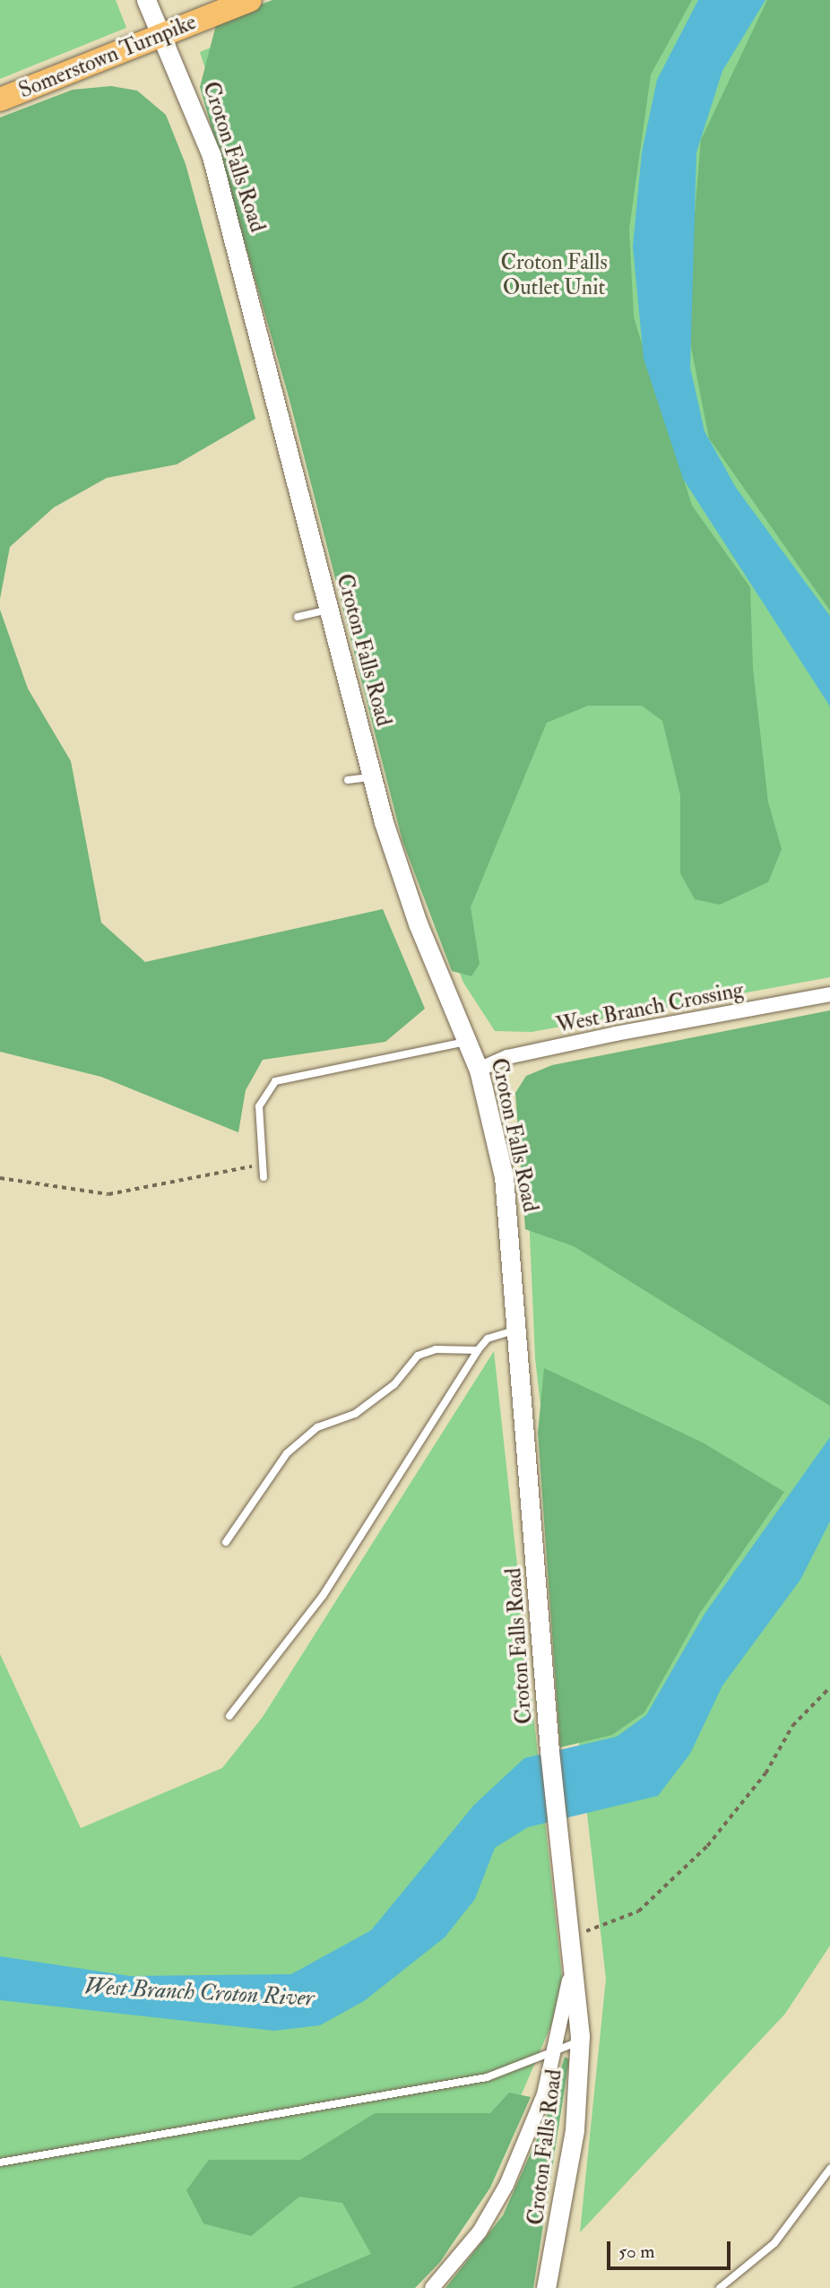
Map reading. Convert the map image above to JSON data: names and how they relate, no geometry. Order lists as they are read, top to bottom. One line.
{"streets":{"main road":["Somerstown Turnpike"],"street":["Croton Falls Road","West Branch Crossing"]},"crossings":[["Somerstown Turnpike","Croton Falls Road"],["Croton Falls Road","West Branch Crossing"]],"water":["West Branch Croton River"],"parks":["Croton Falls Outlet Unit"],"scale_bar":"50 m"}
